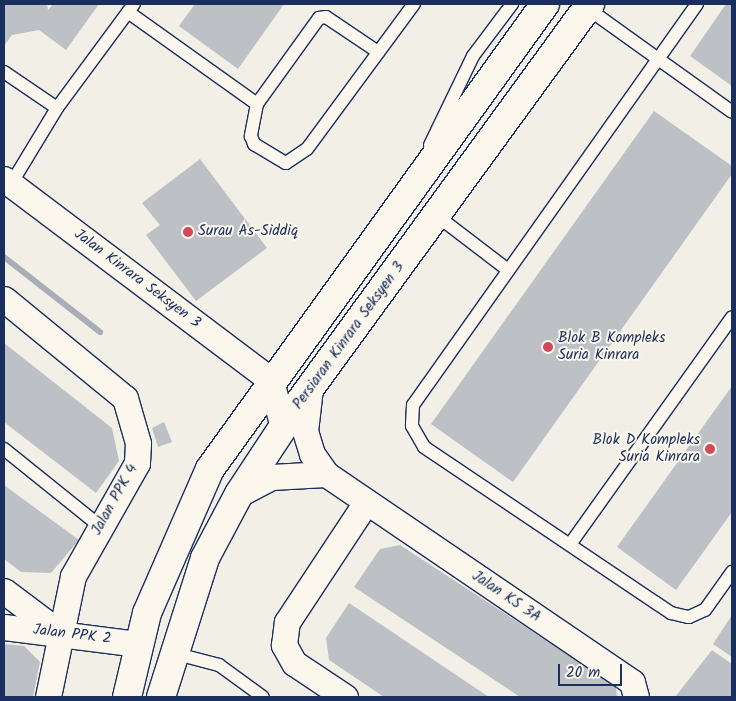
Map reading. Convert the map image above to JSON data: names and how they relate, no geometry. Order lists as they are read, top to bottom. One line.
{"streets":{"main road":["Persiaran Kinrara Seksyen 3"],"street":["Jalan Kinrara Seksyen 3","Jalan PPK 4","Jalan KS 3A","Jalan PPK 2"]},"crossings":[["Persiaran Kinrara Seksyen 3","Jalan KS 3A"],["Jalan PPK 4","Jalan PPK 2"]],"places":["Surau As-Siddiq","Blok B Kompleks Suria Kinrara","Blok D Kompleks Suria Kinrara"],"scale_bar":"20 m"}
